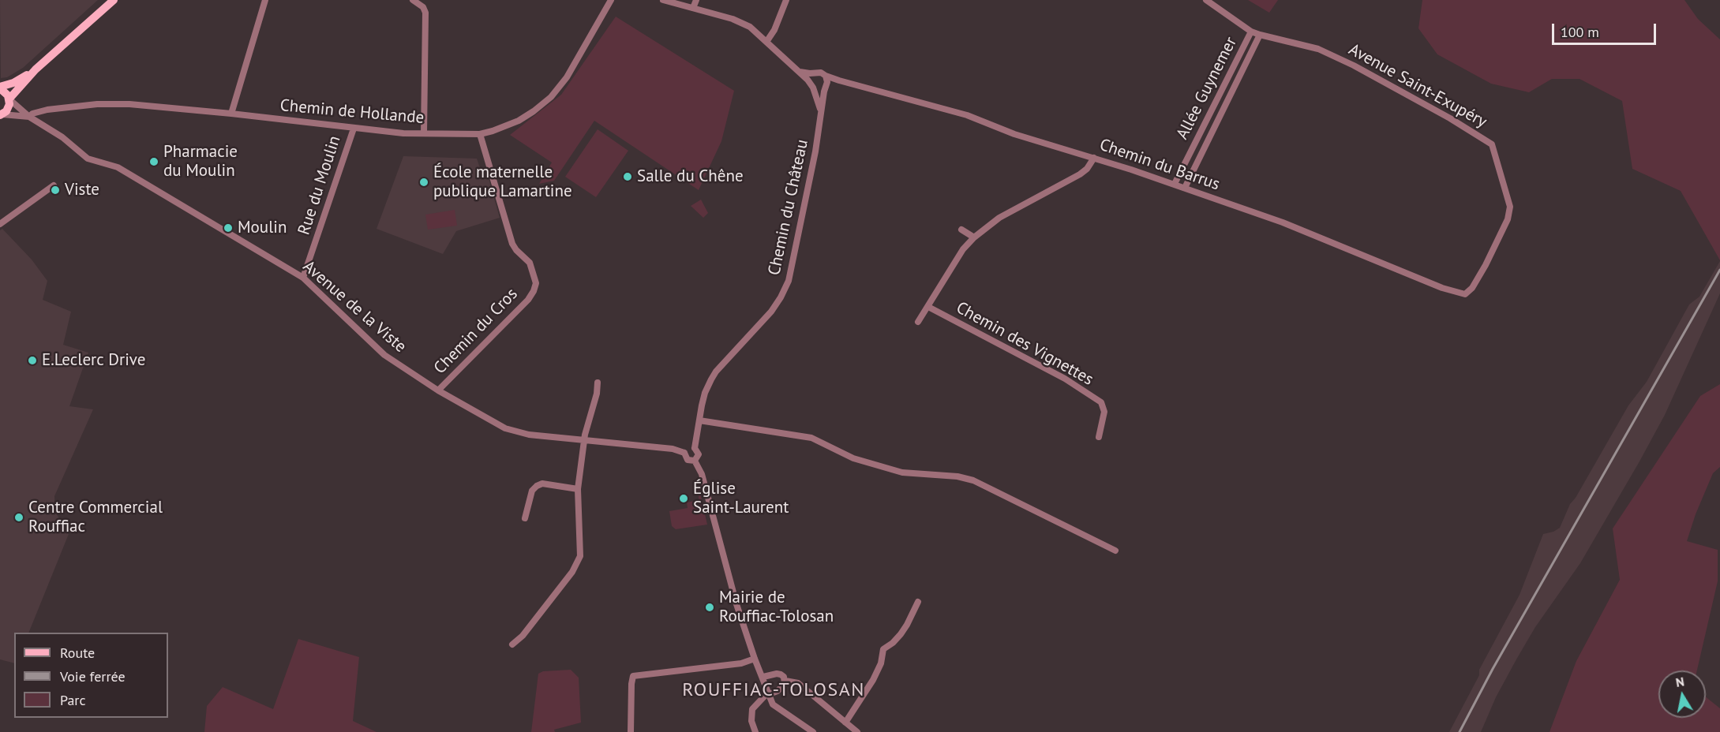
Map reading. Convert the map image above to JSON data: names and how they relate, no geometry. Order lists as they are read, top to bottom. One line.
{"streets":{"street":["Avenue Saint-Exupéry","Allée Guynemer","Chemin de Hollande","Chemin du Barrus","Rue du Moulin","Chemin du Château","Avenue de la Viste","Chemin du Cros","Chemin des Vignettes"]},"crossings":[["Avenue Saint-Exupéry","Allée Guynemer"],["Avenue Saint-Exupéry","Chemin du Barrus"],["Allée Guynemer","Chemin du Barrus"],["Chemin de Hollande","Rue du Moulin"],["Chemin de Hollande","Avenue de la Viste"],["Chemin de Hollande","Chemin du Cros"],["Chemin du Barrus","Chemin du Château"],["Rue du Moulin","Avenue de la Viste"],["Chemin du Château","Avenue de la Viste"],["Avenue de la Viste","Chemin du Cros"]],"districts":["ROUFFIAC-TOLOSAN"],"places":["Pharmacie du Moulin","Salle du Chêne","École maternelle publique Lamartine","Viste","Moulin","E.Leclerc Drive","Église Saint-Laurent","Centre Commercial Rouffiac","Mairie de Rouffiac-Tolosan"],"legend":["Route","Voie ferrée","Parc"],"scale_bar":"100 m","north":"top"}
